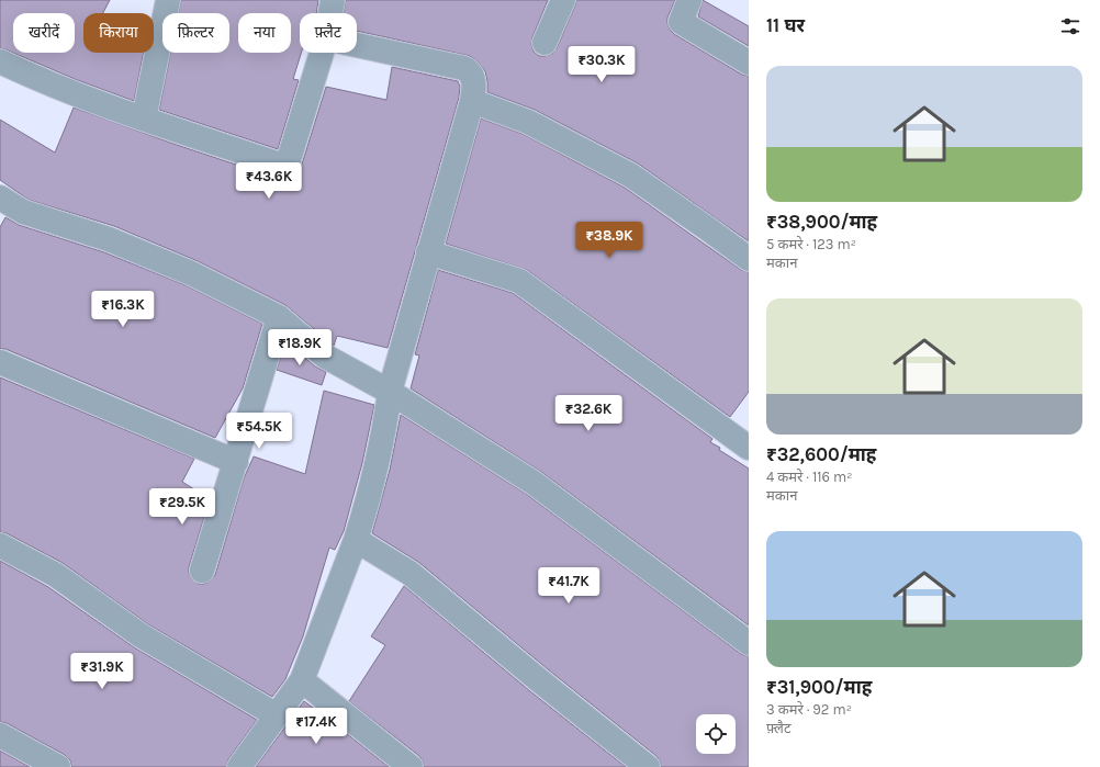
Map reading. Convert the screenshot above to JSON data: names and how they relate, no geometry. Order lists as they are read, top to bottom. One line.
{"page":{"heading":"11 घर","chip":["खरीदें","किराया","फ़िल्टर","नया","फ़्लैट"],"price":["₹30.3K","₹43.6K","₹38.9K","₹16.3K","₹18.9K","₹32.6K","₹54.5K","₹29.5K","₹41.7K","₹31.9K","₹17.4K"],"list":[{"name":"₹38,900/माह","note":"5 कमरे · 123 m² · मकान"},{"name":"₹32,600/माह","note":"4 कमरे · 116 m² · मकान"},{"name":"₹31,900/माह","note":"3 कमरे · 92 m² · फ़्लैट"}]}}
